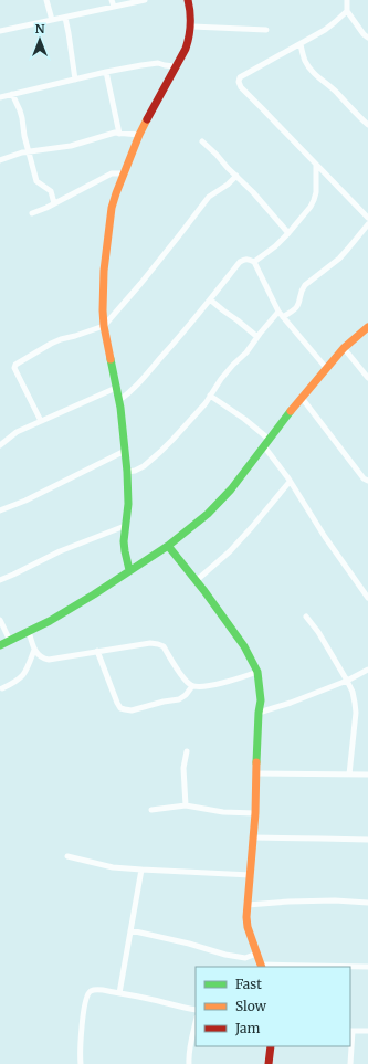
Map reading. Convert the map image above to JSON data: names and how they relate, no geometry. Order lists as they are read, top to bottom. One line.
{"legend":["Fast","Slow","Jam"],"north":"top"}
